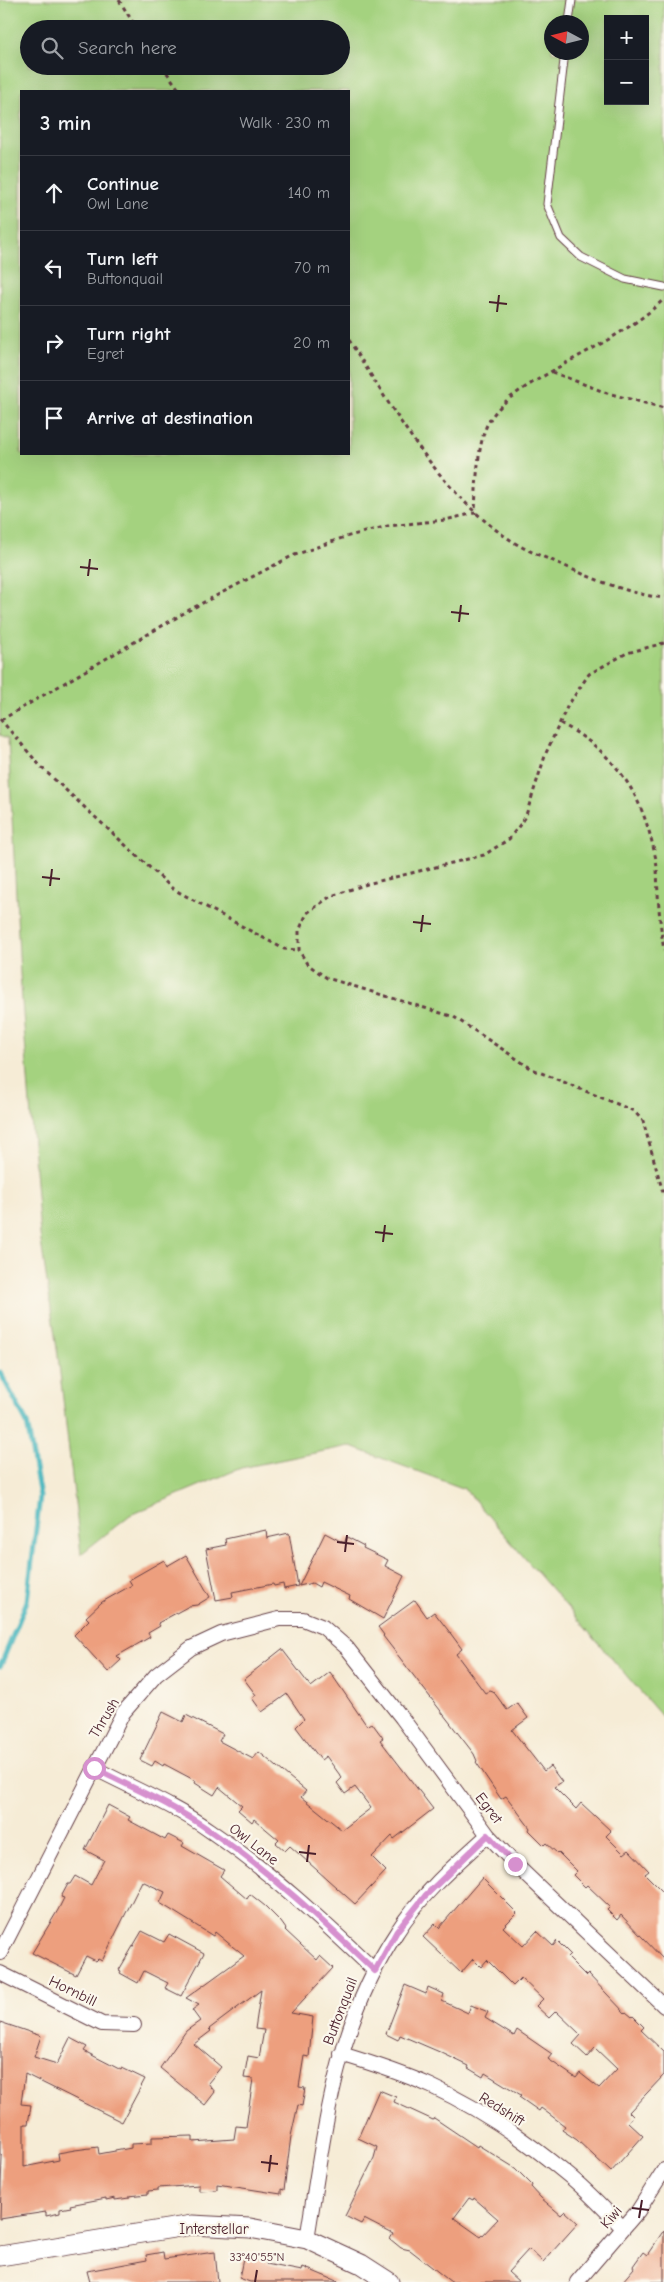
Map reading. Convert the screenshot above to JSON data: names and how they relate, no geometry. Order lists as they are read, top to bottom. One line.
{"streets":{"street":["Thrush","Egret","Owl Lane","Hornbill","Buttonquail","Redshift","Kiwi","Interstellar"]},"crossings":[["Thrush","Egret"],["Thrush","Owl Lane"],["Egret","Buttonquail"],["Owl Lane","Buttonquail"],["Buttonquail","Redshift"],["Buttonquail","Interstellar"],["Redshift","Kiwi"]],"north":"left","page":{"map_buttons":["+","−"],"search":"Search here","heading":["3 min","Walk · 230 m"],"list":[["Continue","Owl Lane","140 m"],["Turn left","Buttonquail","70 m"],["Turn right","Egret","20 m"],"Arrive at destination"]},"coordinates":["33°40'55\"N"]}
